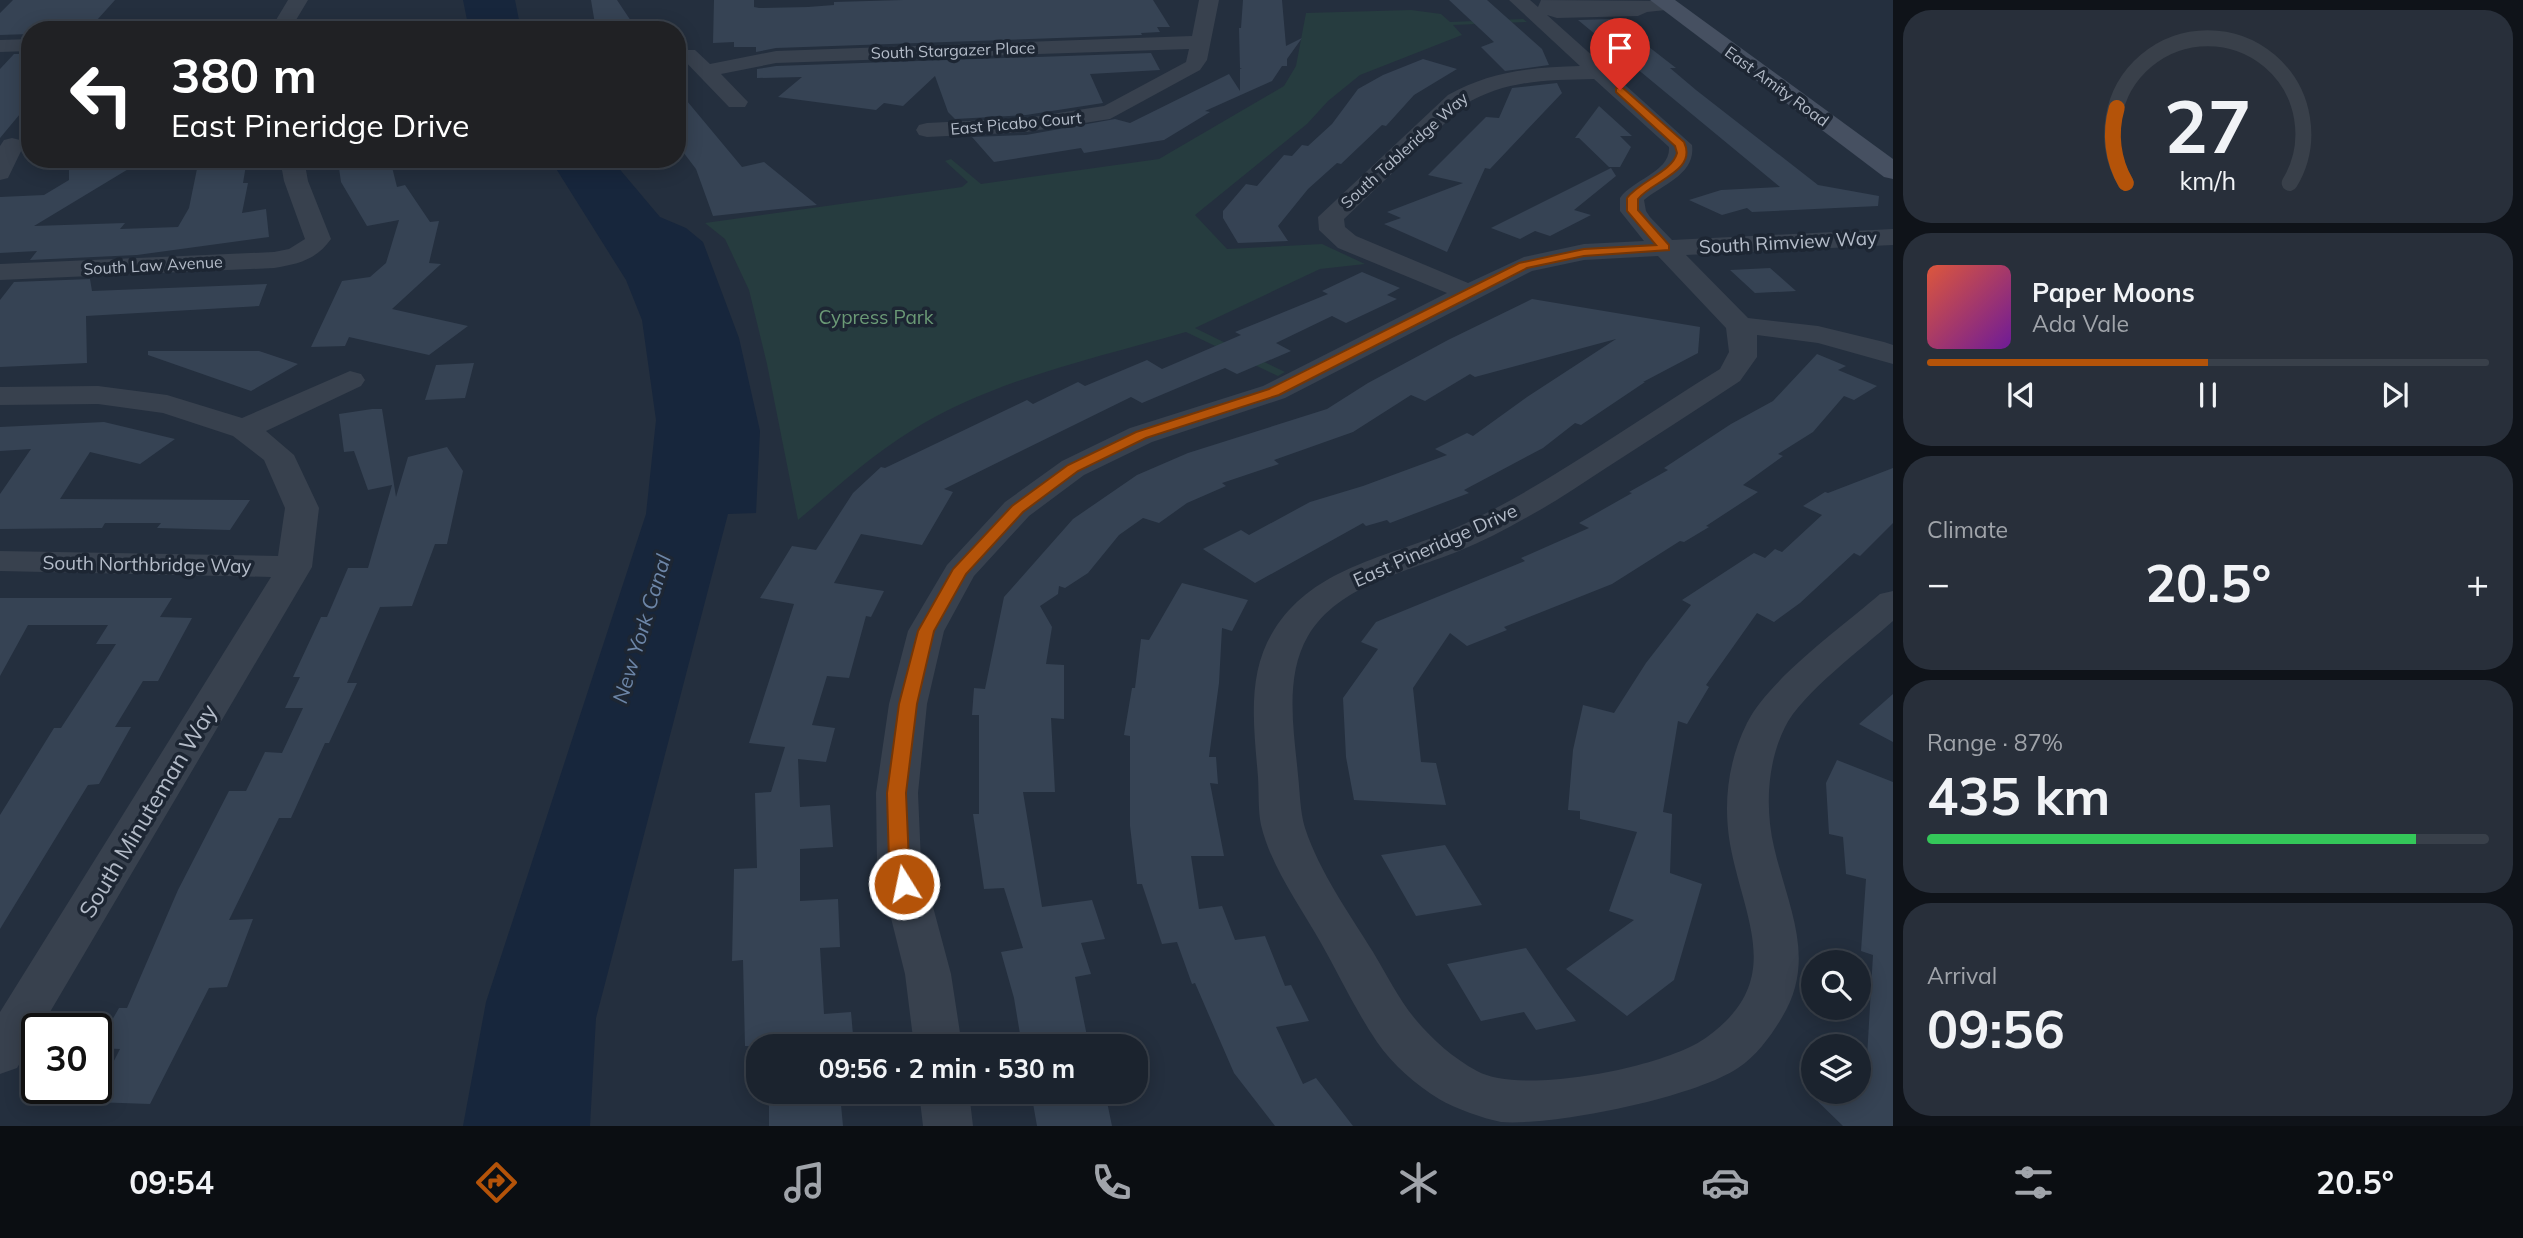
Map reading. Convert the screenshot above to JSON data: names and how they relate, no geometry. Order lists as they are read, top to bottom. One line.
{"streets":{"street":["South Stargazer Place","East Amity Road","East Picabo Court","South Tableridge Way","South Rimview Way","South Law Avenue","East Pineridge Drive","South Northbridge Way","South Minuteman Way"]},"crossings":[["South Stargazer Place","East Picabo Court"],["South Tableridge Way","South Rimview Way"],["South Northbridge Way","South Minuteman Way"]],"water":["New York Canal"],"parks":["Cypress Park"],"page":{"turn":["380 m","East Pineridge Drive"],"song":["Paper Moons","Ada Vale"],"tile":["Climate",["Range · 87%","435 km"],["Arrival","09:56"]],"heat":["−","20.5°","+"],"limit":"30","trip":"09:56 · 2 min · 530 m","tabs":["09:54","20.5°"],"gauge":["27","km/h"]}}
